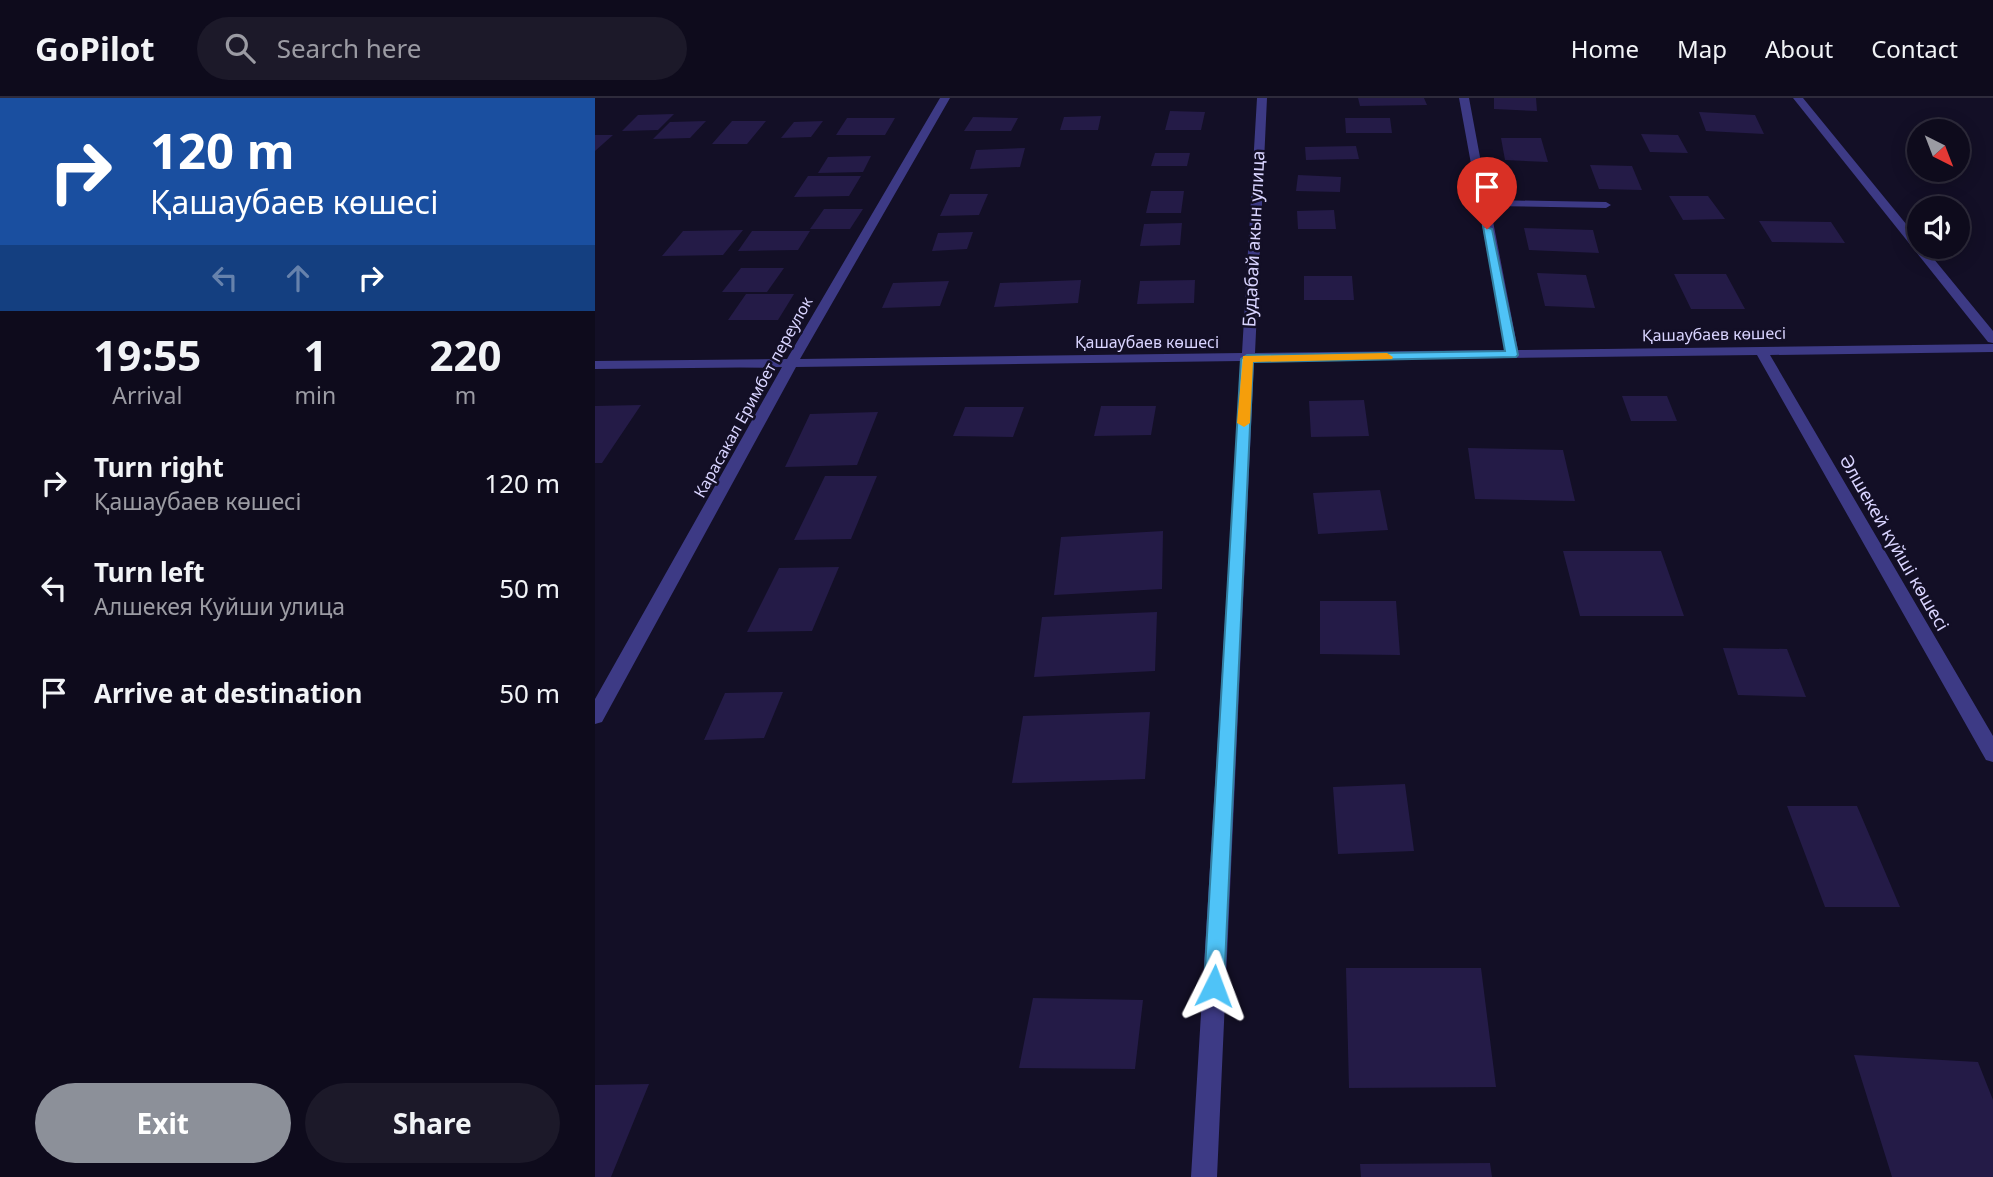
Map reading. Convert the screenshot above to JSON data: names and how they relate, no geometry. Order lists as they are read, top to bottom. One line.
{"streets":{"street":["Будабай акын улица","Қашаубаев көшесі","Карасакал Еримбет переулок","Әлшекей күйші көшесі"]},"crossings":[["Будабай акын улица","Қашаубаев көшесі"],["Қашаубаев көшесі","Карасакал Еримбет переулок"],["Қашаубаев көшесі","Әлшекей күйші көшесі"]],"north":"bottom right","page":{"header":"GoPilot","search":"Search here","nav":["Home","Map","About","Contact"],"turn":["120 m","Қашаубаев көшесі"],"eta":["19:55","Arrival","1","min","220","m"],"list":[{"name":"Turn right","note":"Қашаубаев көшесі","value":"120 m"},{"name":"Turn left","note":"Алшекея Куйши улица","value":"50 m"},{"name":"Arrive at destination","value":"50 m"}],"buttons":["Exit","Share"]}}
